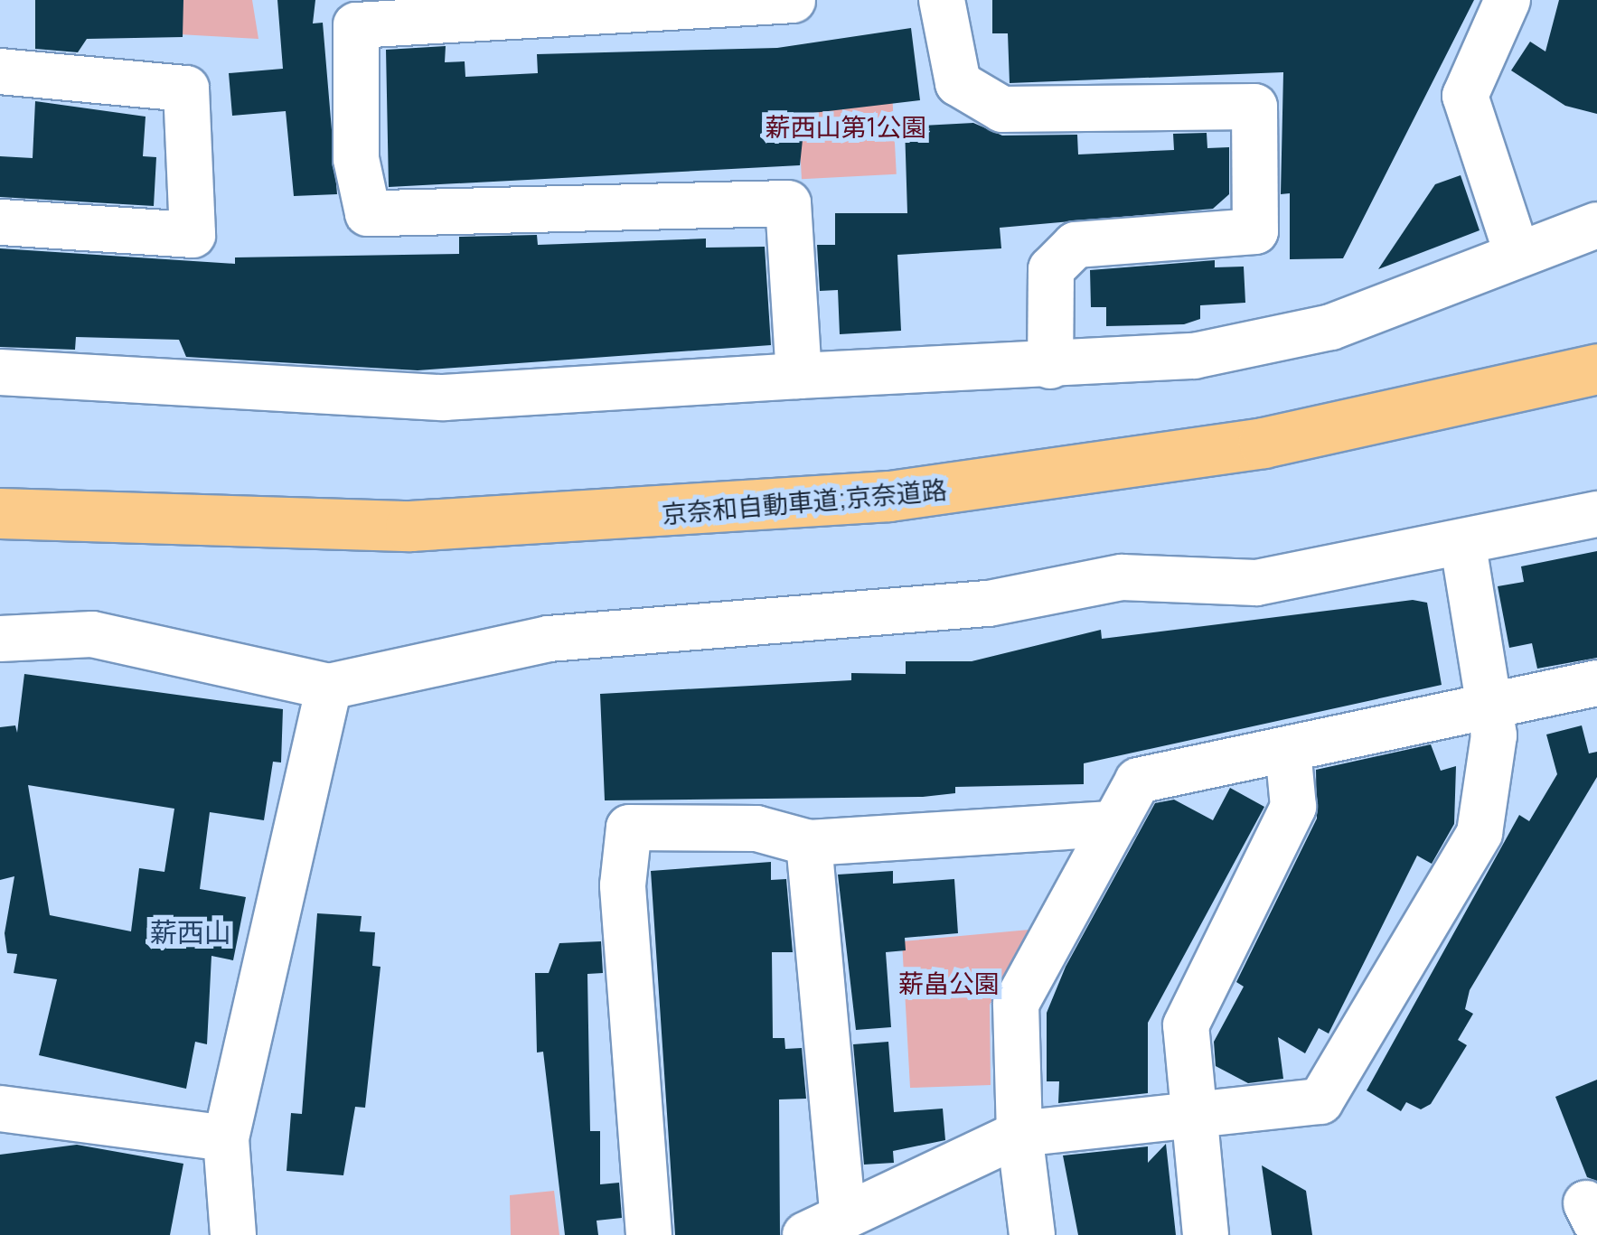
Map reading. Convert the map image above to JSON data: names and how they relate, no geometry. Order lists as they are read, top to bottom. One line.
{"streets":{"highway":["京奈和自動車道;京奈道路"]},"districts":["薪西山"],"parks":["薪西山第1公園","薪畠公園"]}
